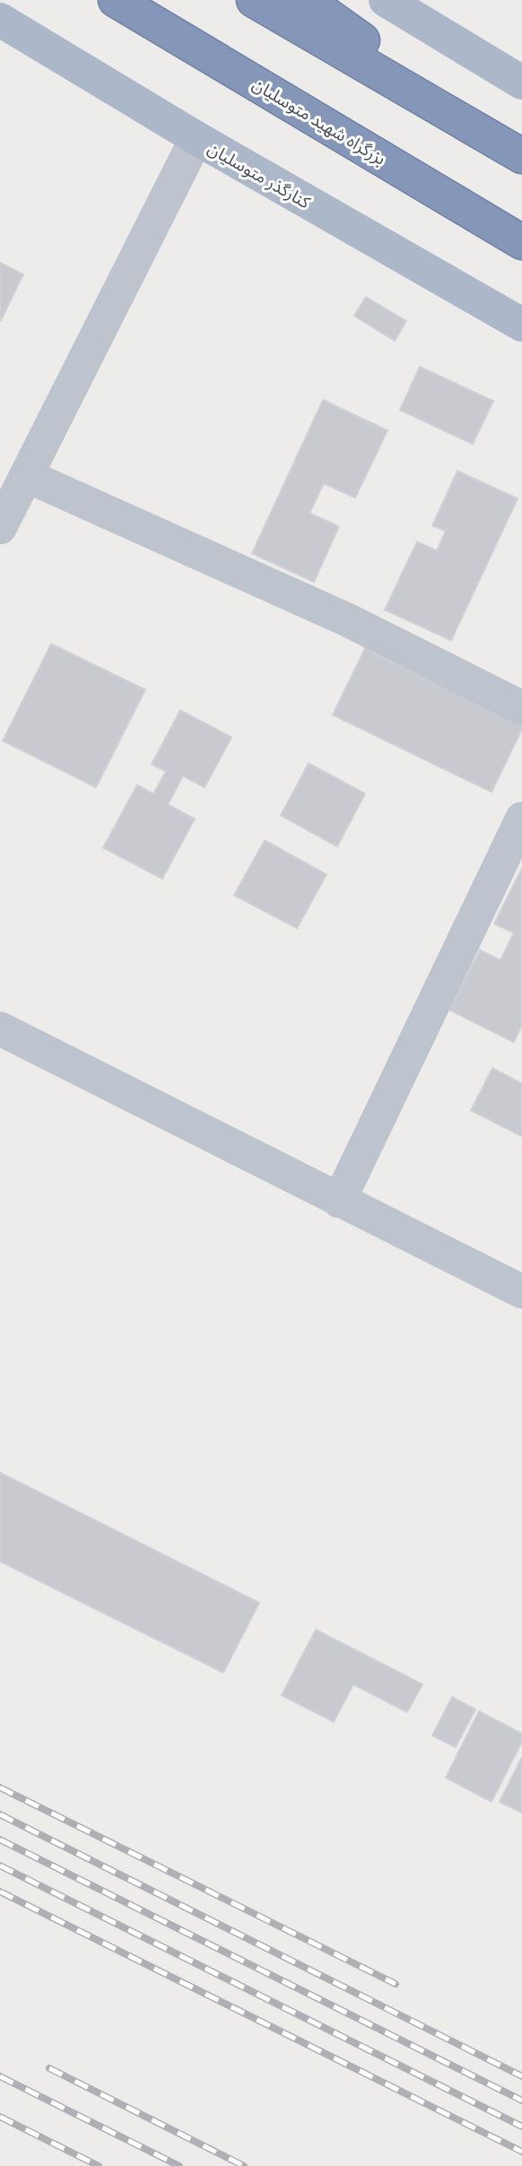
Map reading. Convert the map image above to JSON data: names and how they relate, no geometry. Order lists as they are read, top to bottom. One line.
{"streets":{"highway":["بزرگراه شهید متوسلیان"],"main road":["کنارگذر متوسلیان"]}}
